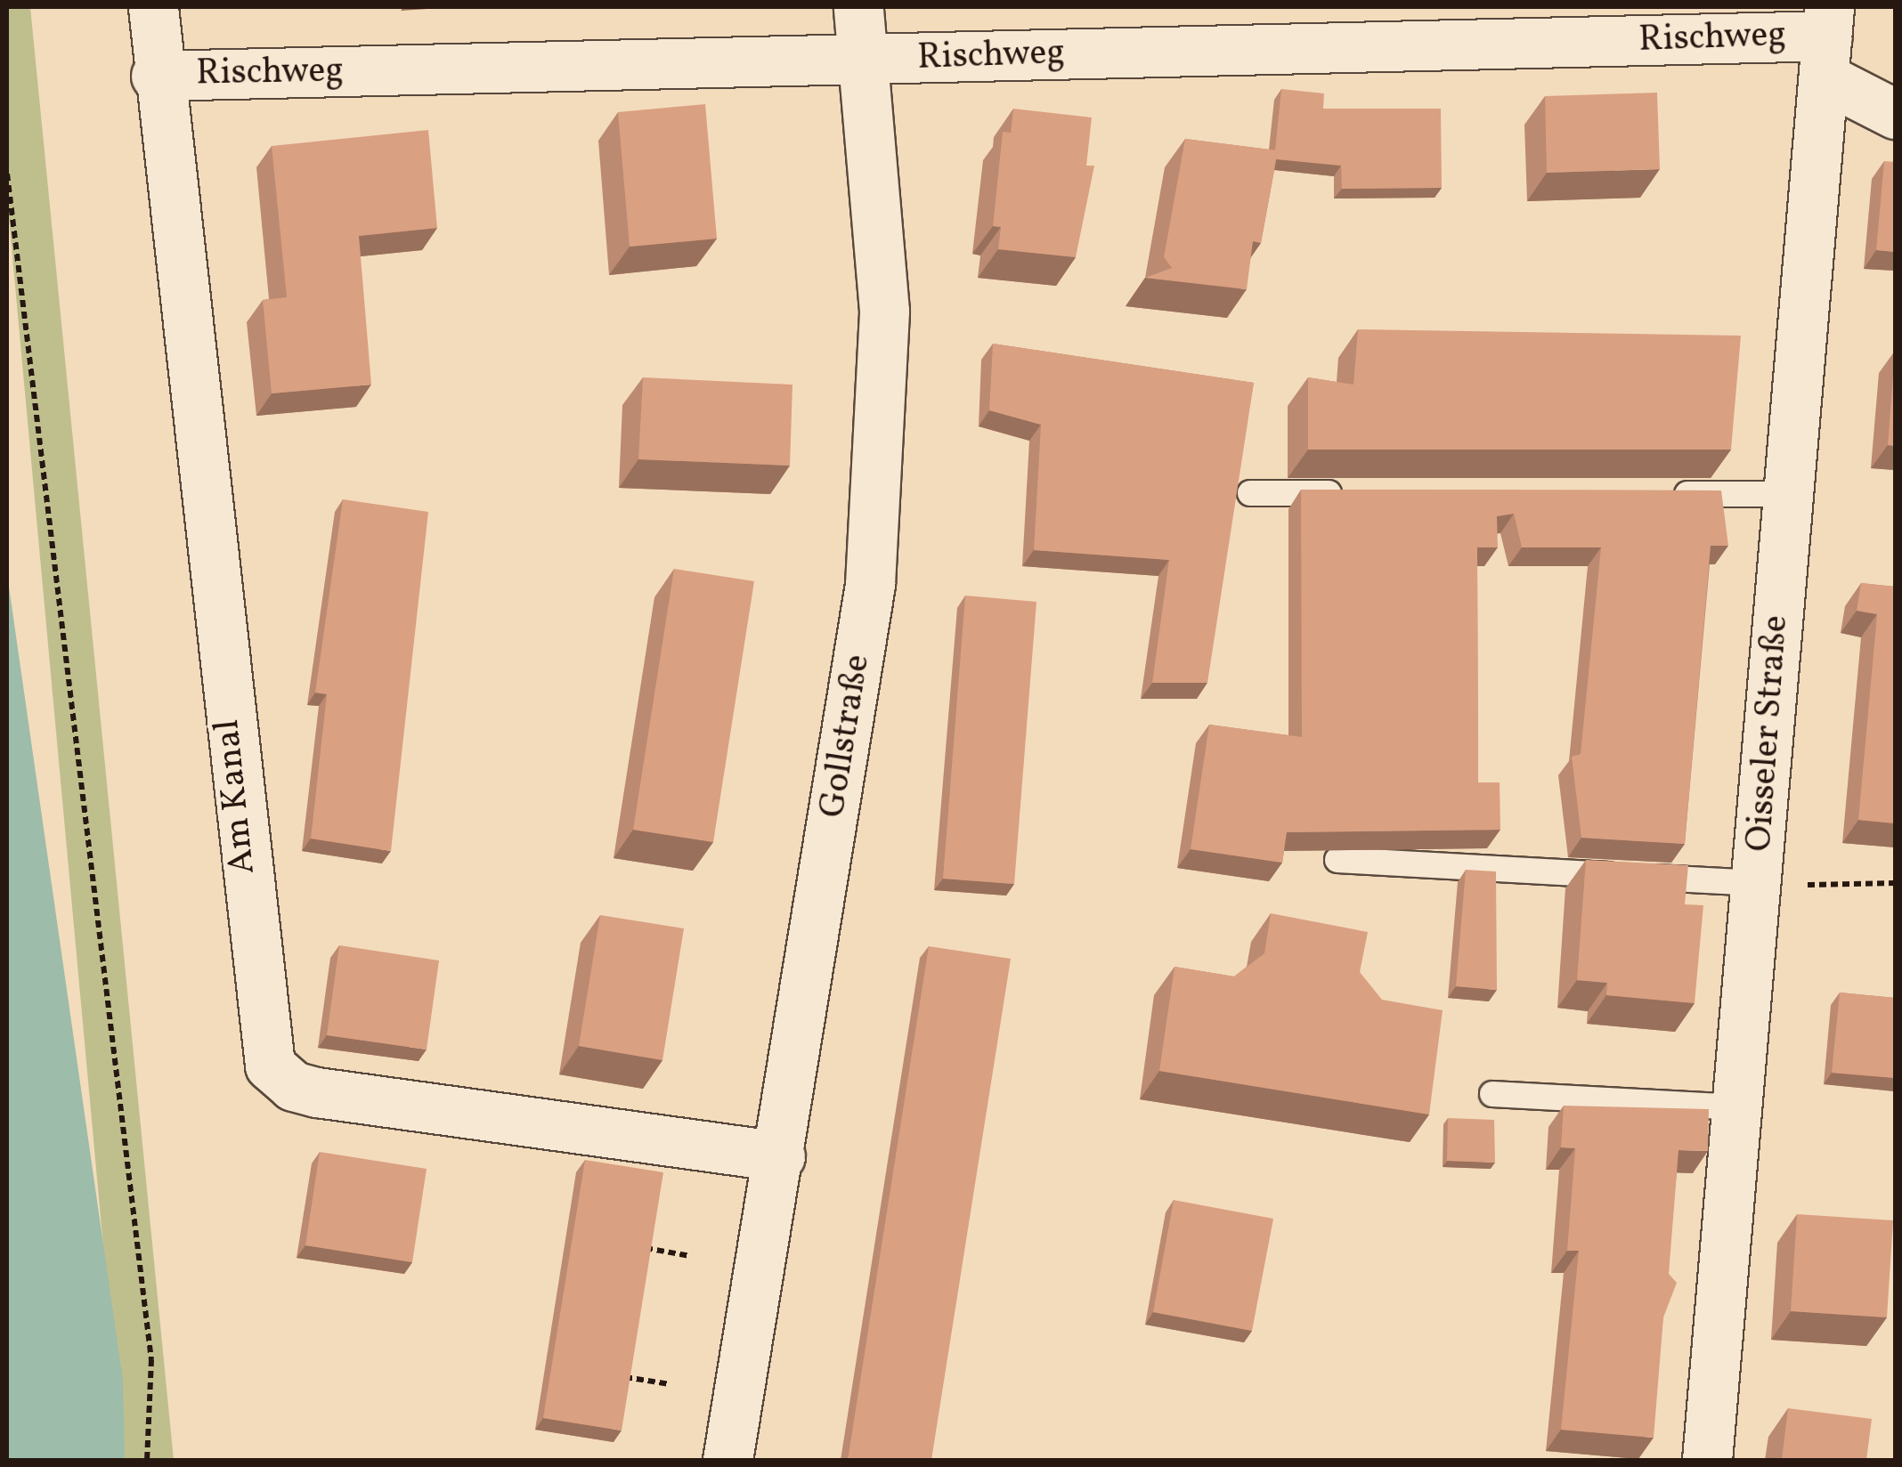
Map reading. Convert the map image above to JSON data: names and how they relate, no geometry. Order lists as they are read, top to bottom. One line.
{"streets":{"street":["Rischweg","Oisseler Straße","Gollstraße","Am Kanal"]},"crossings":[["Rischweg","Oisseler Straße"],["Rischweg","Gollstraße"],["Rischweg","Am Kanal"],["Gollstraße","Am Kanal"]]}
